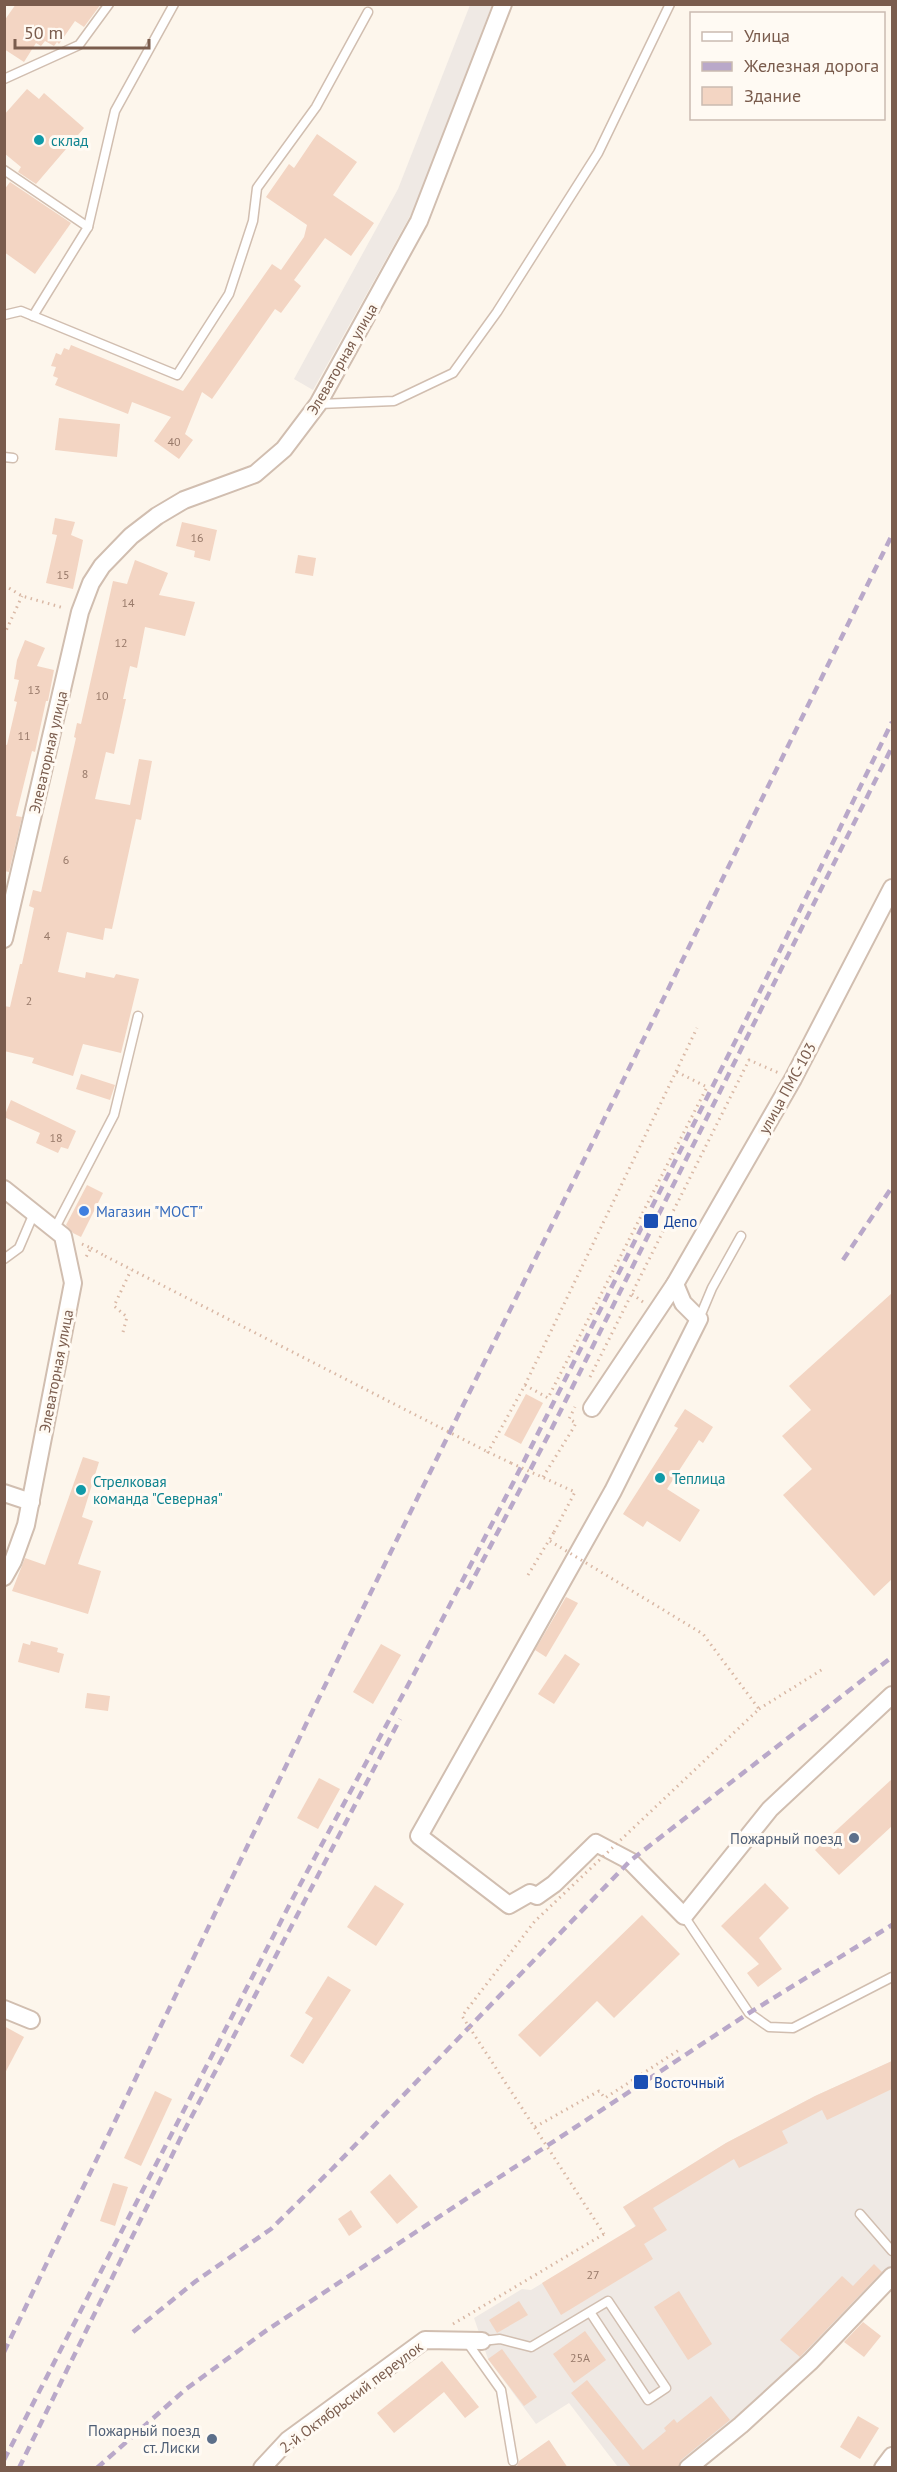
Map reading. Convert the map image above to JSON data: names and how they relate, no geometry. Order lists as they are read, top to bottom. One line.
{"streets":{"street":["Элеваторная улица","улица ПМС-103","2-й Октябрьский переулок"]},"places":{"other":["склад","Магазин \"МОСТ\"","Теплица","Стрелковая команда \"Северная\"","Пожарный поезд","Пожарный поезд ст. Лиски"],"transit":["Депо","Восточный"]},"house_numbers":["40","16","15","14","12","13","10","11","8","6","4","2","18","27","25А"],"legend":["Улица","Железная дорога","Здание"],"scale_bar":"50 m"}
